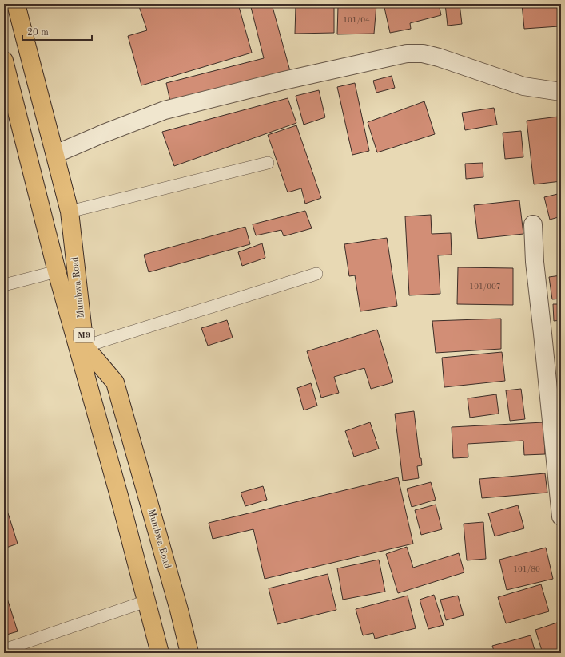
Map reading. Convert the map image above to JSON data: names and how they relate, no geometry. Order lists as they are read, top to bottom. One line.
{"streets":{"main road":["Mumbwa Road","M9"]},"house_numbers":["101/04","101/007","101/80"],"scale_bar":"20 m"}
